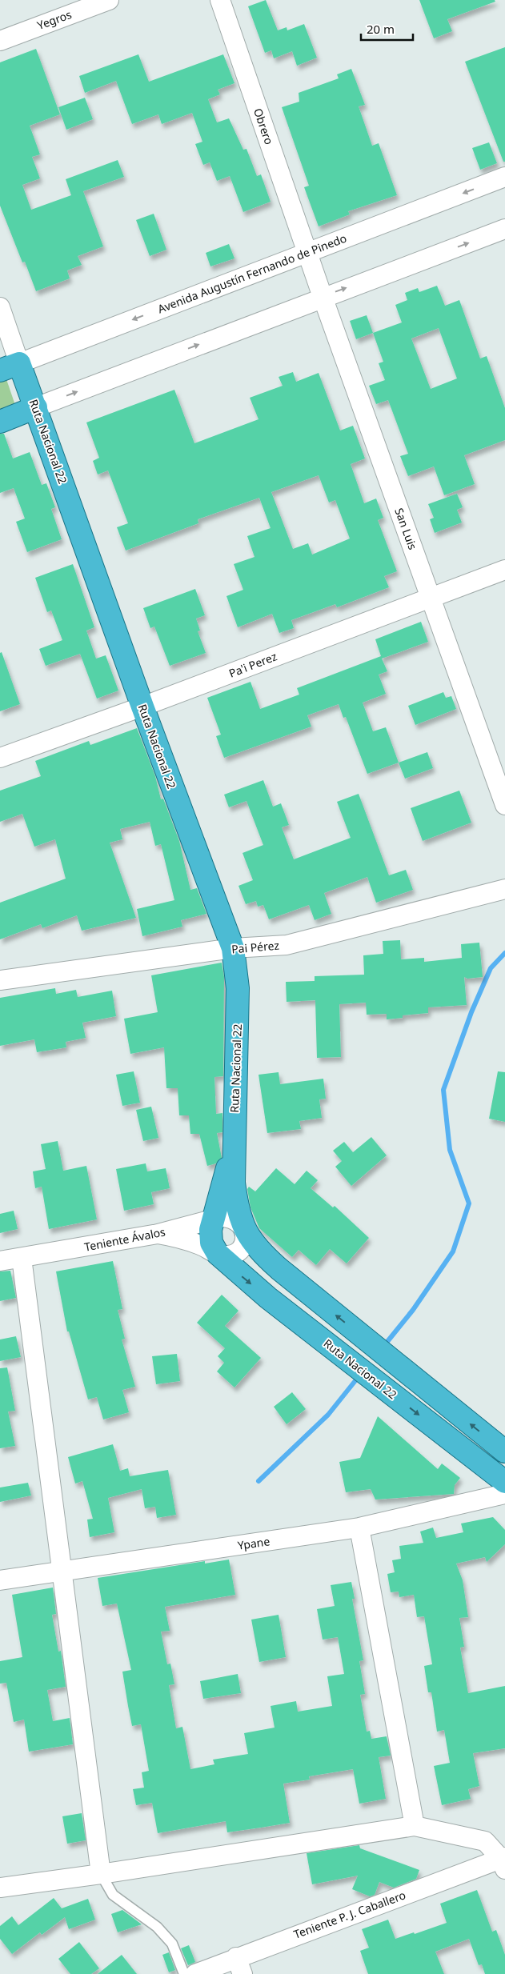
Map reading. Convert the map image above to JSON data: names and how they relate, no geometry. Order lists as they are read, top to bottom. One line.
{"streets":{"highway":["Ruta Nacional 22"],"street":["Yegros","Obrero","Avenida Augustín Fernando de Pinedo","San Luis","Pa'i Perez","Pai Pérez","Teniente Ávalos","Ypane","Teniente P. J. Caballero"]},"crossings":[["Obrero","Avenida Augustín Fernando de Pinedo"],["Obrero","San Luis"],["Avenida Augustín Fernando de Pinedo","Ruta Nacional 22"],["Avenida Augustín Fernando de Pinedo","San Luis"],["Ruta Nacional 22","Pa'i Perez"],["Ruta Nacional 22","Pai Pérez"],["Ruta Nacional 22","Teniente Ávalos"],["San Luis","Pa'i Perez"]],"scale_bar":"20 m"}
